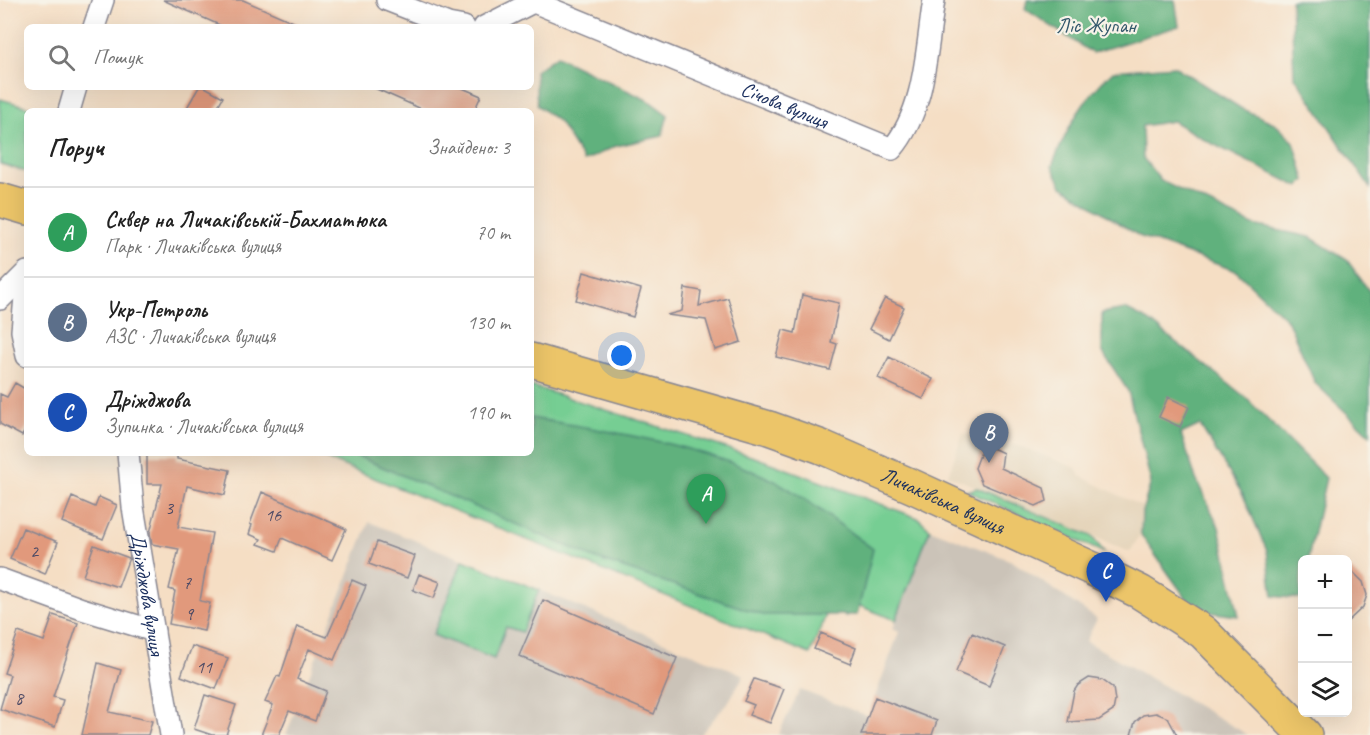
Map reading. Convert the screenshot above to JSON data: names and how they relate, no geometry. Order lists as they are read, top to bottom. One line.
{"streets":{"main road":["Личаківська вулиця"],"street":["Січова вулиця","Дріжджова вулиця"]},"parks":["Ліс Жупан"],"house_numbers":["3","16","2","7","9","11","8"],"page":{"search":"Пошук","heading":["Поруч","Знайдено: 3"],"list":[{"mark":"A","name":"Сквер на Личаківській-Бахматюка","note":"Парк · Личаківська вулиця","value":"70 m"},{"mark":"B","name":"Укр-Петроль","note":"АЗС · Личаківська вулиця","value":"130 m"},{"mark":"C","name":"Дріжджова","note":"Зупинка · Личаківська вулиця","value":"190 m"}],"pins":["B","A","C"],"map_buttons":["+","−"]}}
